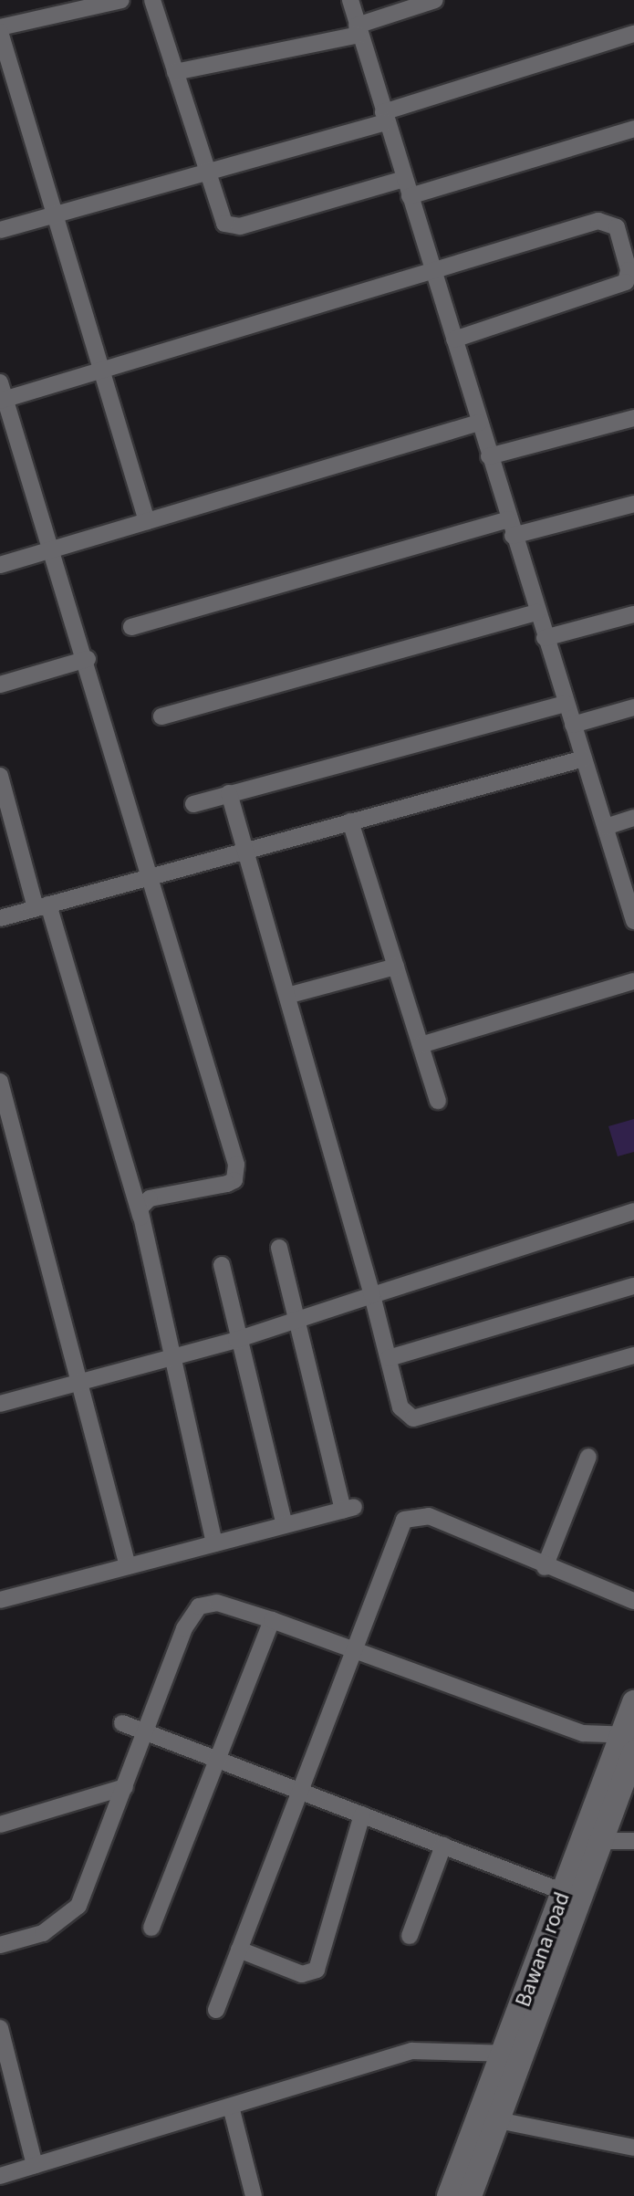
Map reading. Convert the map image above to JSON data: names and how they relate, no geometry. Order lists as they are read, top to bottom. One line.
{"streets":{"street":["Bawana road"]}}
